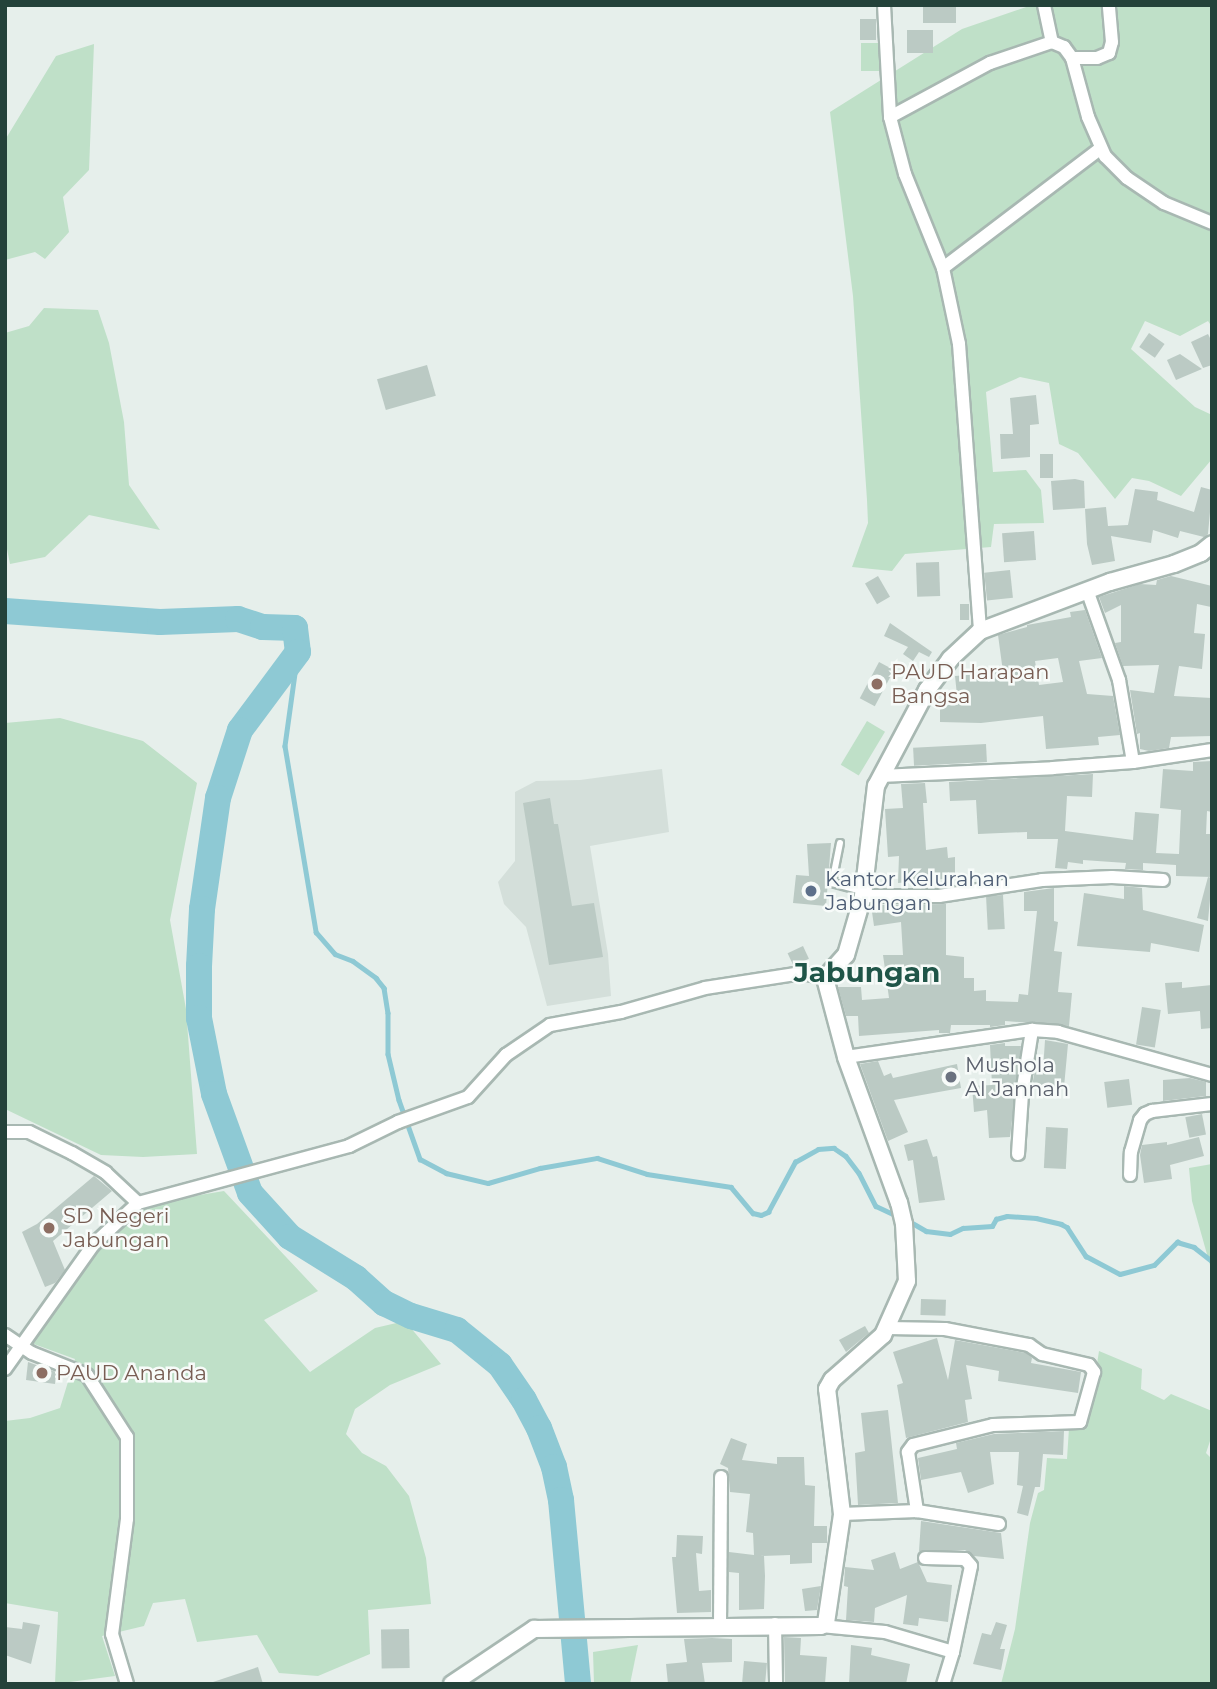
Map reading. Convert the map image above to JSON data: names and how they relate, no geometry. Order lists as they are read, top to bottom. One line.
{"districts":["Jabungan"],"places":["PAUD Harapan Bangsa","Kantor Kelurahan Jabungan","Mushola Al Jannah","SD Negeri Jabungan","PAUD Ananda"]}
